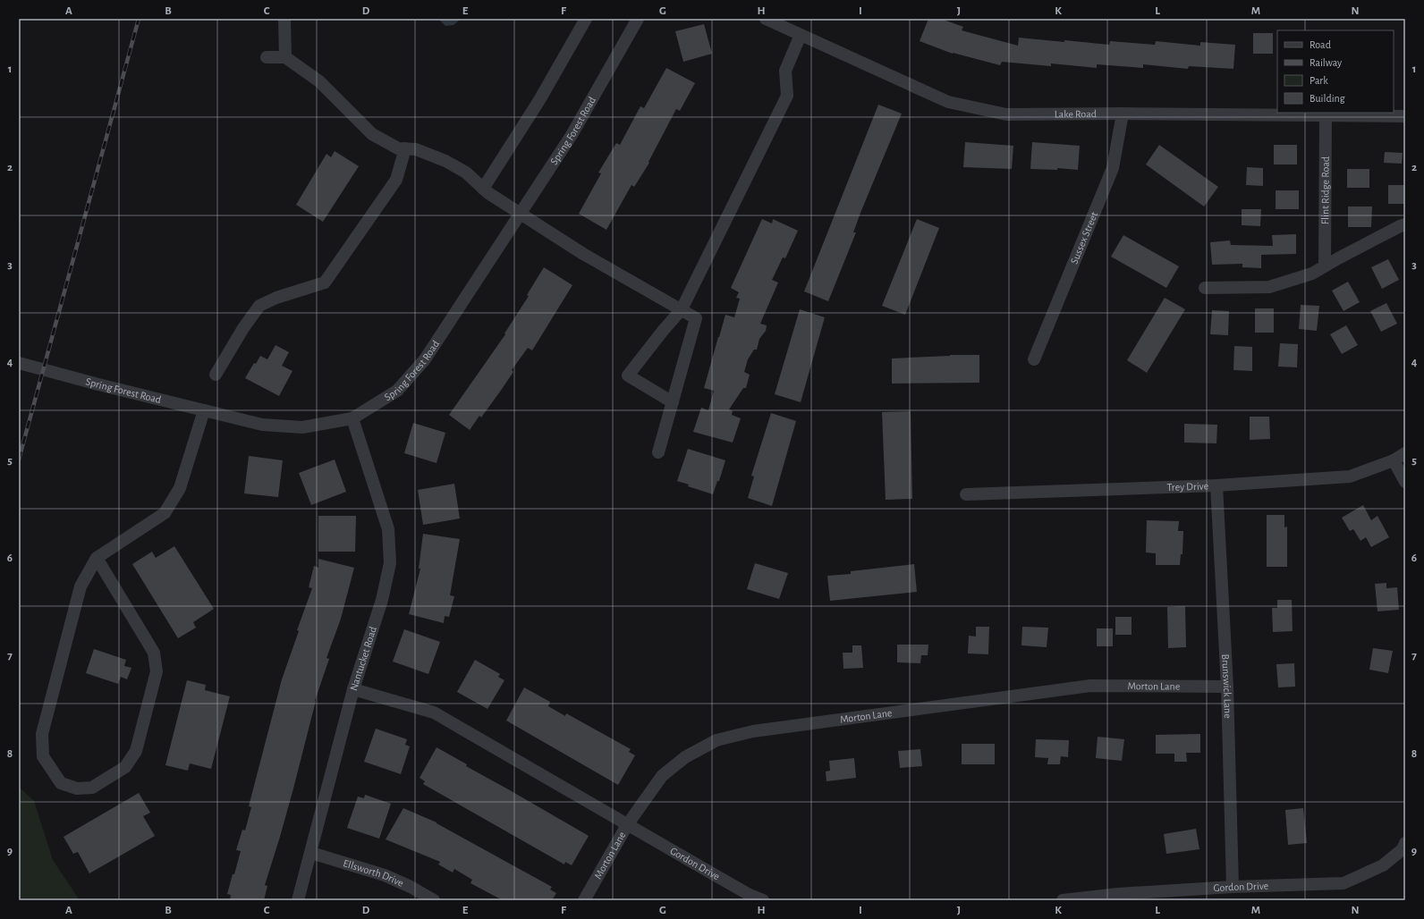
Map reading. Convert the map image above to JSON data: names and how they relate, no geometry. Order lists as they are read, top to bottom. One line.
{"streets":{"street":["Lake Road","Spring Forest Road","Flint Ridge Road","Sussex Street","Trey Drive","Nantucket Road","Morton Lane","Brunswick Lane","Gordon Drive","Ellsworth Drive"]},"crossings":[["Lake Road","Flint Ridge Road"],["Lake Road","Sussex Street"],["Spring Forest Road","Nantucket Road"],["Trey Drive","Brunswick Lane"],["Nantucket Road","Gordon Drive"],["Nantucket Road","Ellsworth Drive"],["Morton Lane","Brunswick Lane"],["Morton Lane","Gordon Drive"],["Brunswick Lane","Gordon Drive"]],"legend":["Road","Railway","Park","Building"],"grid":{"columns":["A","B","C","D","E","F","G","H","I","J","K","L","M","N"],"rows":["1","2","3","4","5","6","7","8","9"]}}
